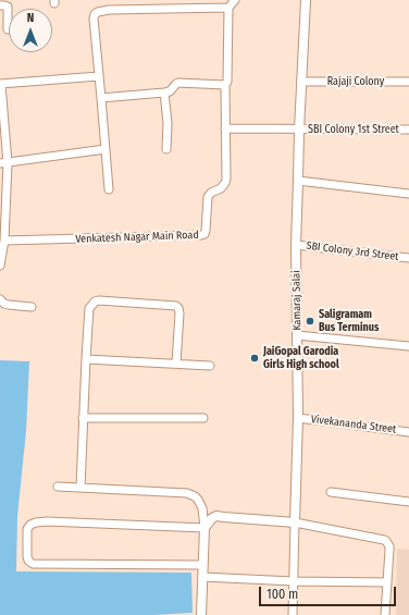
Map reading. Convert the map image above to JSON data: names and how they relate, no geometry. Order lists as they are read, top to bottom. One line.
{"streets":{"street":["Rajaji Colony","SBI Colony 1st Street","Venkatesh Nagar Main Road","SBI Colony 3rd Street","Kamaraj Salai","Vivekananda Street"]},"crossings":[["Rajaji Colony","Kamaraj Salai"],["SBI Colony 1st Street","Kamaraj Salai"],["SBI Colony 3rd Street","Kamaraj Salai"],["Kamaraj Salai","Vivekananda Street"]],"places":["Saligramam Bus Terminus","JaiGopal Garodia Girls High school"],"scale_bar":"100 m","north":"top"}
